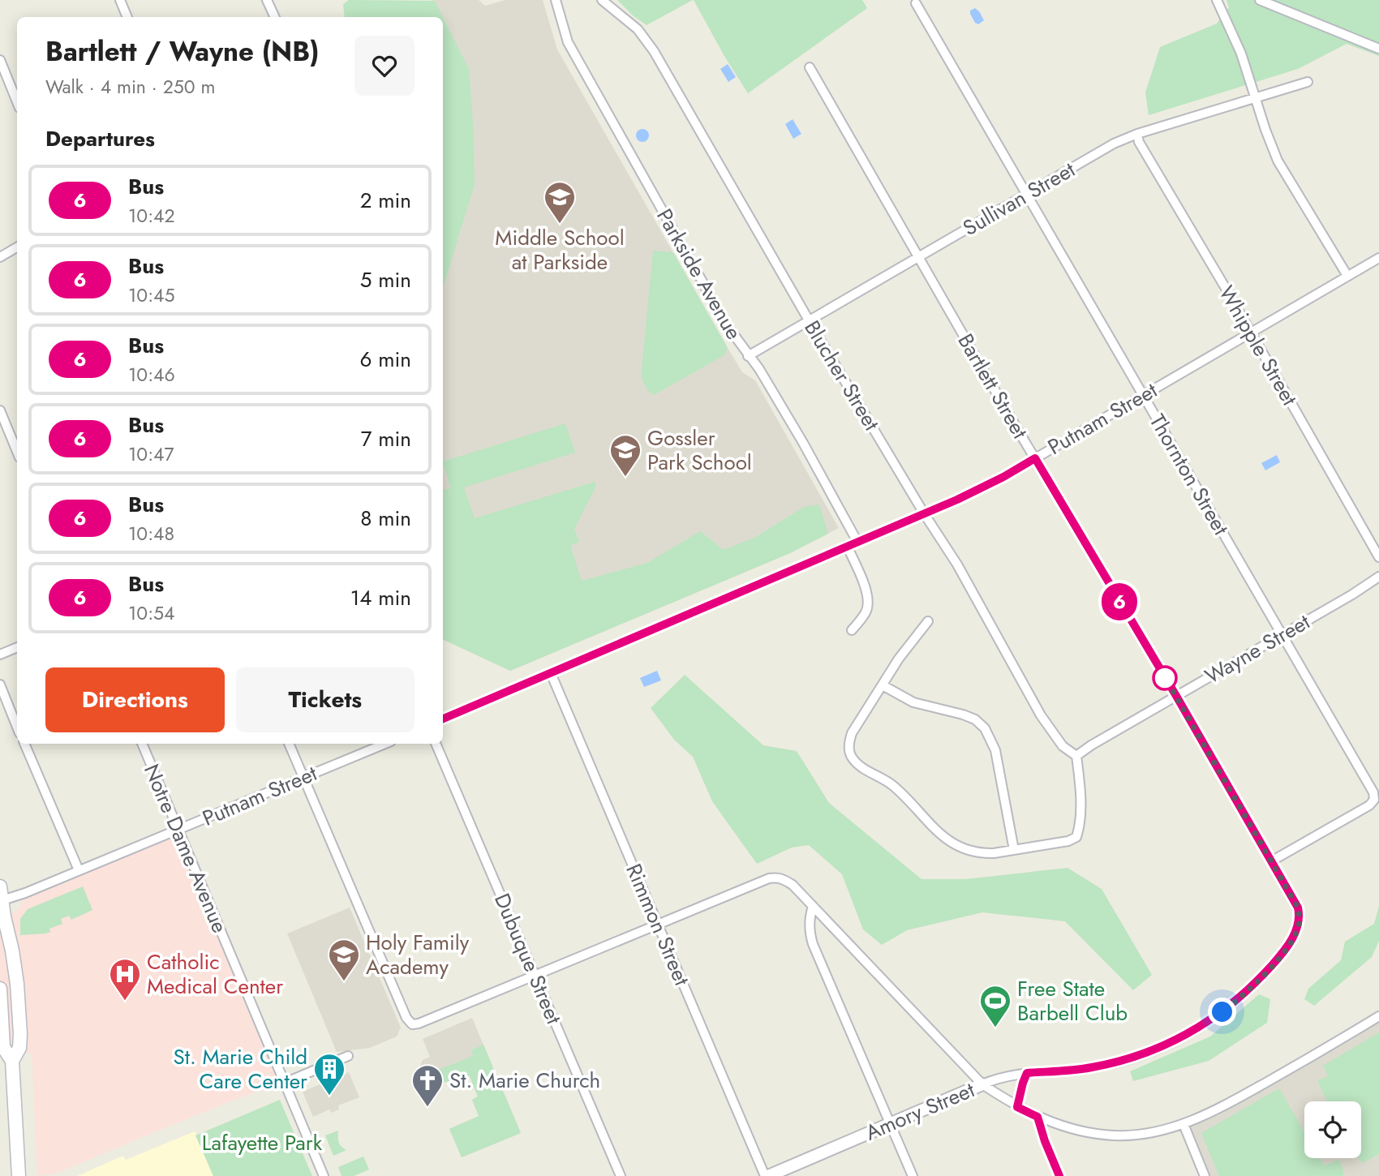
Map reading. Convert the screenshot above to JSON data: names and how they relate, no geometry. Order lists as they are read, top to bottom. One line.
{"streets":{"street":["Sullivan Street","Parkside Avenue","Whipple Street","Blucher Street","Bartlett Street","Putnam Street","Thornton Street","Wayne Street","Notre Dame Avenue","Rimmon Street","Dubuque Street","Amory Street"]},"crossings":[["Sullivan Street","Parkside Avenue"],["Sullivan Street","Whipple Street"],["Sullivan Street","Blucher Street"],["Sullivan Street","Bartlett Street"],["Sullivan Street","Thornton Street"],["Parkside Avenue","Putnam Street"],["Whipple Street","Putnam Street"],["Blucher Street","Putnam Street"],["Blucher Street","Wayne Street"],["Bartlett Street","Putnam Street"],["Bartlett Street","Thornton Street"],["Bartlett Street","Wayne Street"],["Bartlett Street","Amory Street"],["Putnam Street","Thornton Street"],["Putnam Street","Notre Dame Avenue"],["Putnam Street","Rimmon Street"],["Thornton Street","Wayne Street"],["Rimmon Street","Amory Street"]],"parks":["Lafayette Park"],"places":{"school or university":["Middle School at Parkside","Gossler Park School","Holy Family Academy"],"hospital":["Catholic Medical Center"],"sports":["Free State Barbell Club"],"building":["St. Marie Child Care Center"],"church":["St. Marie Church"]},"lines":["bus line 6"],"page":{"on_map":"6","heading":[["Bartlett / Wayne (NB)","Walk · 4 min · 250 m"],"Departures"],"list":[{"mark":"6","name":"Bus","note":"10:42","value":"2 min"},{"mark":"6","name":"Bus","note":"10:45","value":"5 min"},{"mark":"6","name":"Bus","note":"10:46","value":"6 min"},{"mark":"6","name":"Bus","note":"10:47","value":"7 min"},{"mark":"6","name":"Bus","note":"10:48","value":"8 min"},{"mark":"6","name":"Bus","note":"10:54","value":"14 min"}],"buttons":["Directions","Tickets"]}}
